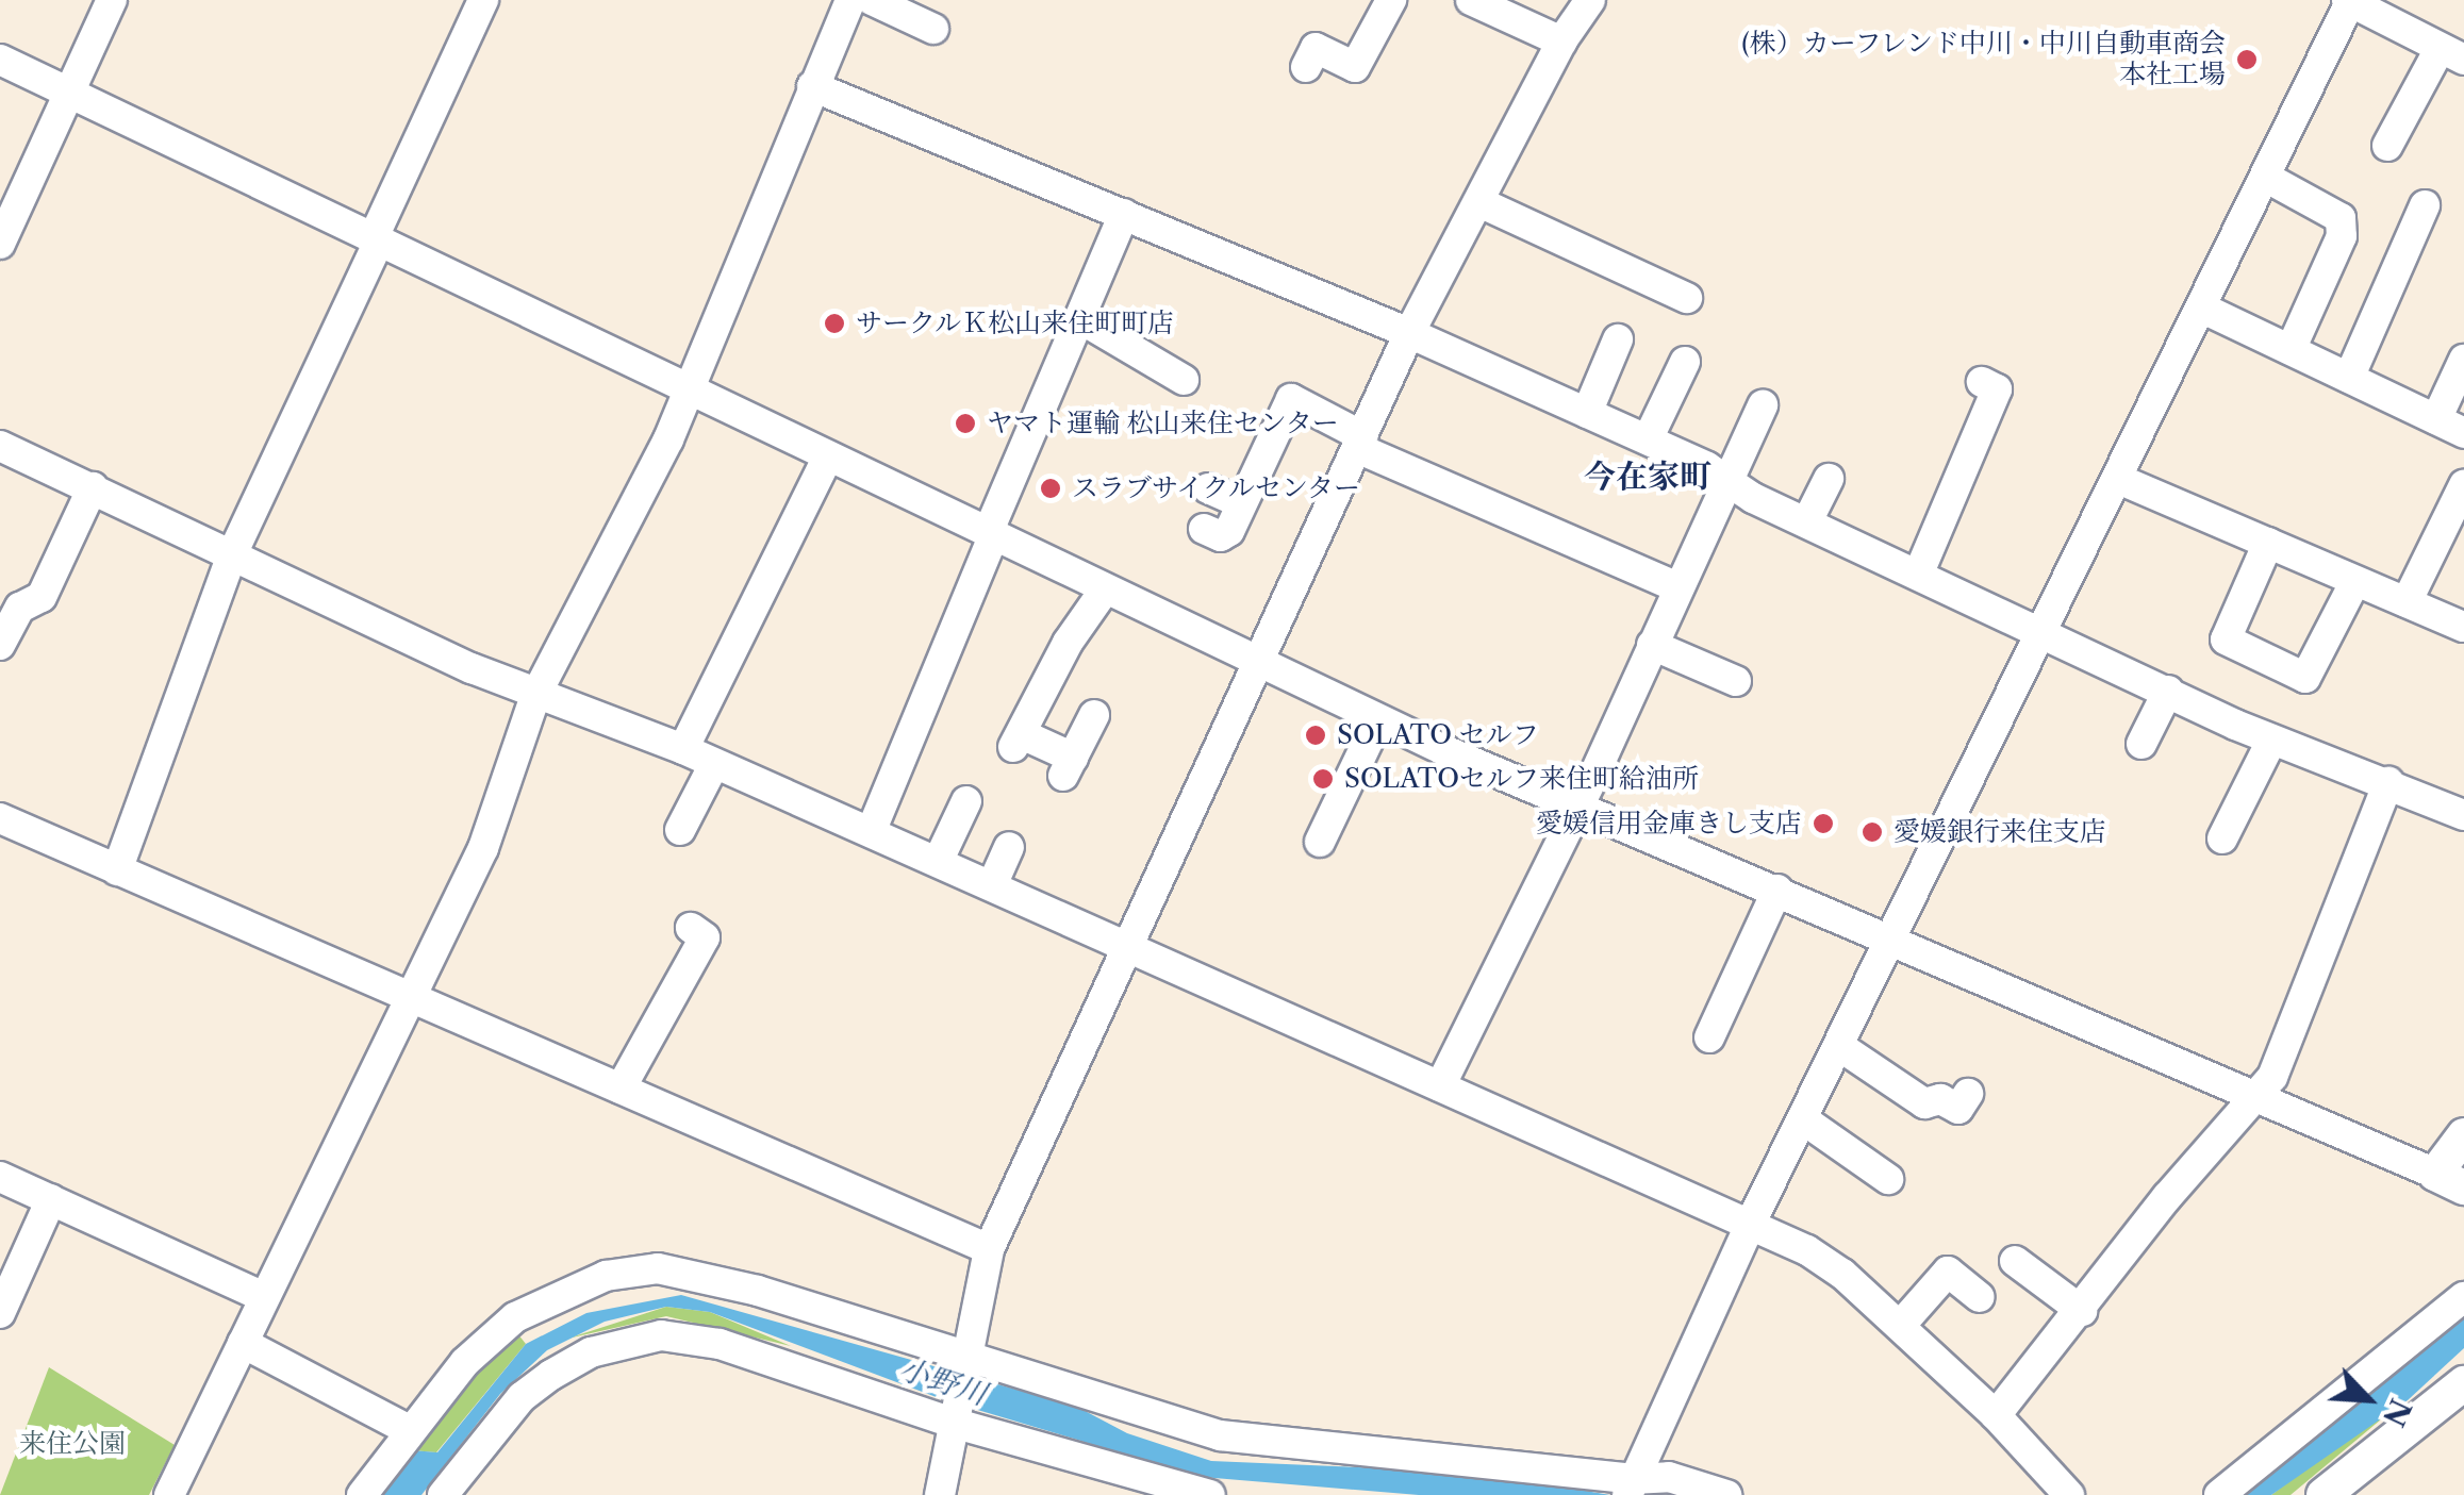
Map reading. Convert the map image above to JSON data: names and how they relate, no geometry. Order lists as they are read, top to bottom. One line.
{"districts":["今在家町"],"water":["小野川"],"parks":["来住公園"],"places":["(株）カーフレンド中川・中川自動車商会 本社工場","サークルＫ松山来住町町店","ヤマト運輸 松山来住センター","スラブサイクルセンター","SOLATO セルフ","SOLATOセルフ来住町給油所","愛媛信用金庫きし支店","愛媛銀行来住支店"],"north":"bottom right"}
